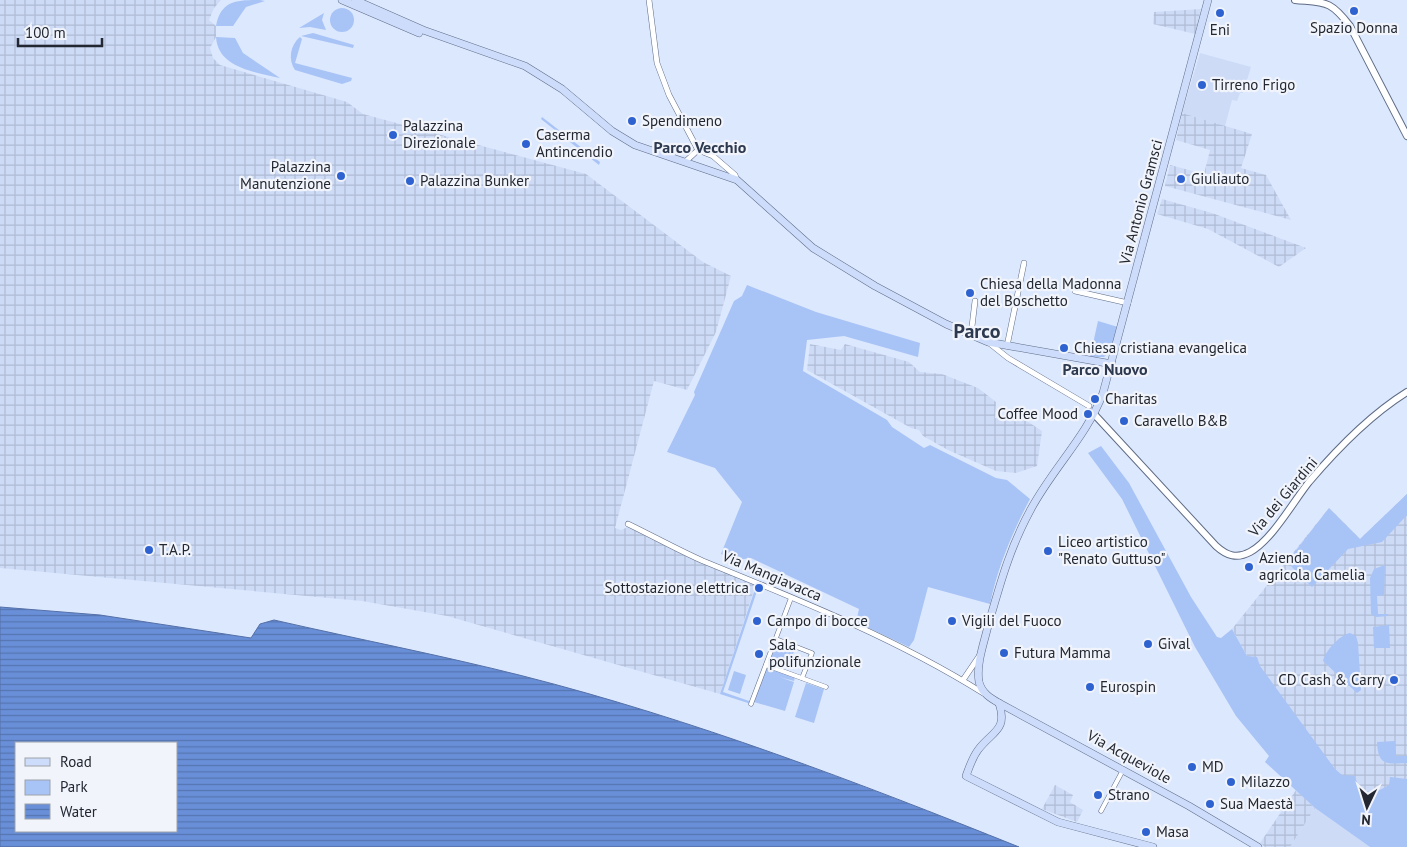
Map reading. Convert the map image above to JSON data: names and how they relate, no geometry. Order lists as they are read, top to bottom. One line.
{"streets":{"main road":["Via Antonio Gramsci","Via Acqueviole"],"street":["Via dei Giardini","Via Mangiavacca"]},"crossings":[["Via Antonio Gramsci","Via dei Giardini"],["Via Antonio Gramsci","Via Mangiavacca"],["Via Antonio Gramsci","Via Acqueviole"],["Via Mangiavacca","Via Acqueviole"]],"districts":["Parco Vecchio","Parco","Parco Nuovo"],"places":["Spazio Donna","Eni","Tirreno Frigo","Spendimeno","Palazzina Direzionale","Caserma Antincendio","Palazzina Manutenzione","Giuliauto","Palazzina Bunker","Chiesa della Madonna del Boschetto","Chiesa cristiana evangelica","Charitas","Coffee Mood","Caravello B&B","T.A.P.","Liceo artistico \"Renato Guttuso\"","Azienda agricola Camelia","Sottostazione elettrica","Campo di bocce","Vigili del Fuoco","Gival","Futura Mamma","Sala polifunzionale","CD Cash & Carry","Eurospin","MD","Milazzo","Strano","Sua Maestà","Masa"],"legend":["Road","Park","Water"],"scale_bar":"100 m","north":"bottom"}
